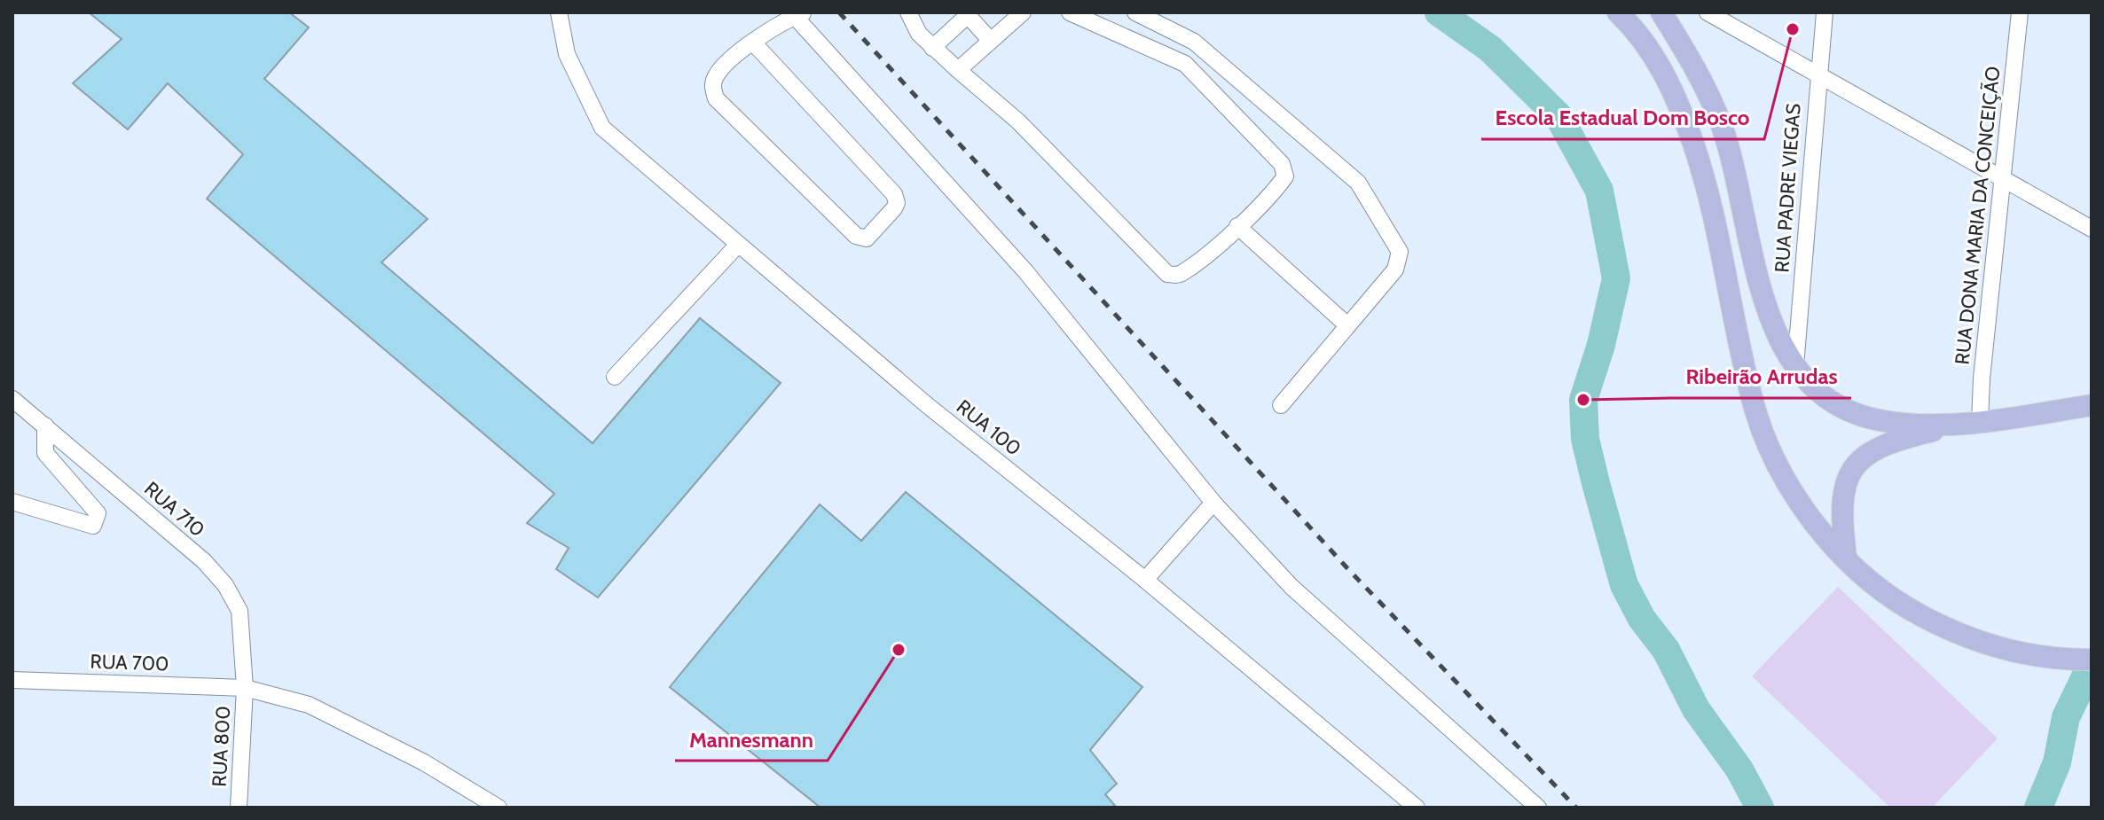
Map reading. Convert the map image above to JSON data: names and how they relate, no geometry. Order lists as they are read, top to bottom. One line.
{"streets":{"street":["RUA PADRE VIEGAS","RUA DONA MARIA DA CONCEIÇÃO","RUA 100","RUA 710","RUA 700","RUA 800"]},"crossings":[["RUA 710","RUA 700"],["RUA 710","RUA 800"],["RUA 700","RUA 800"]],"places":["Escola Estadual Dom Bosco","Ribeirão Arrudas","Mannesmann"]}
